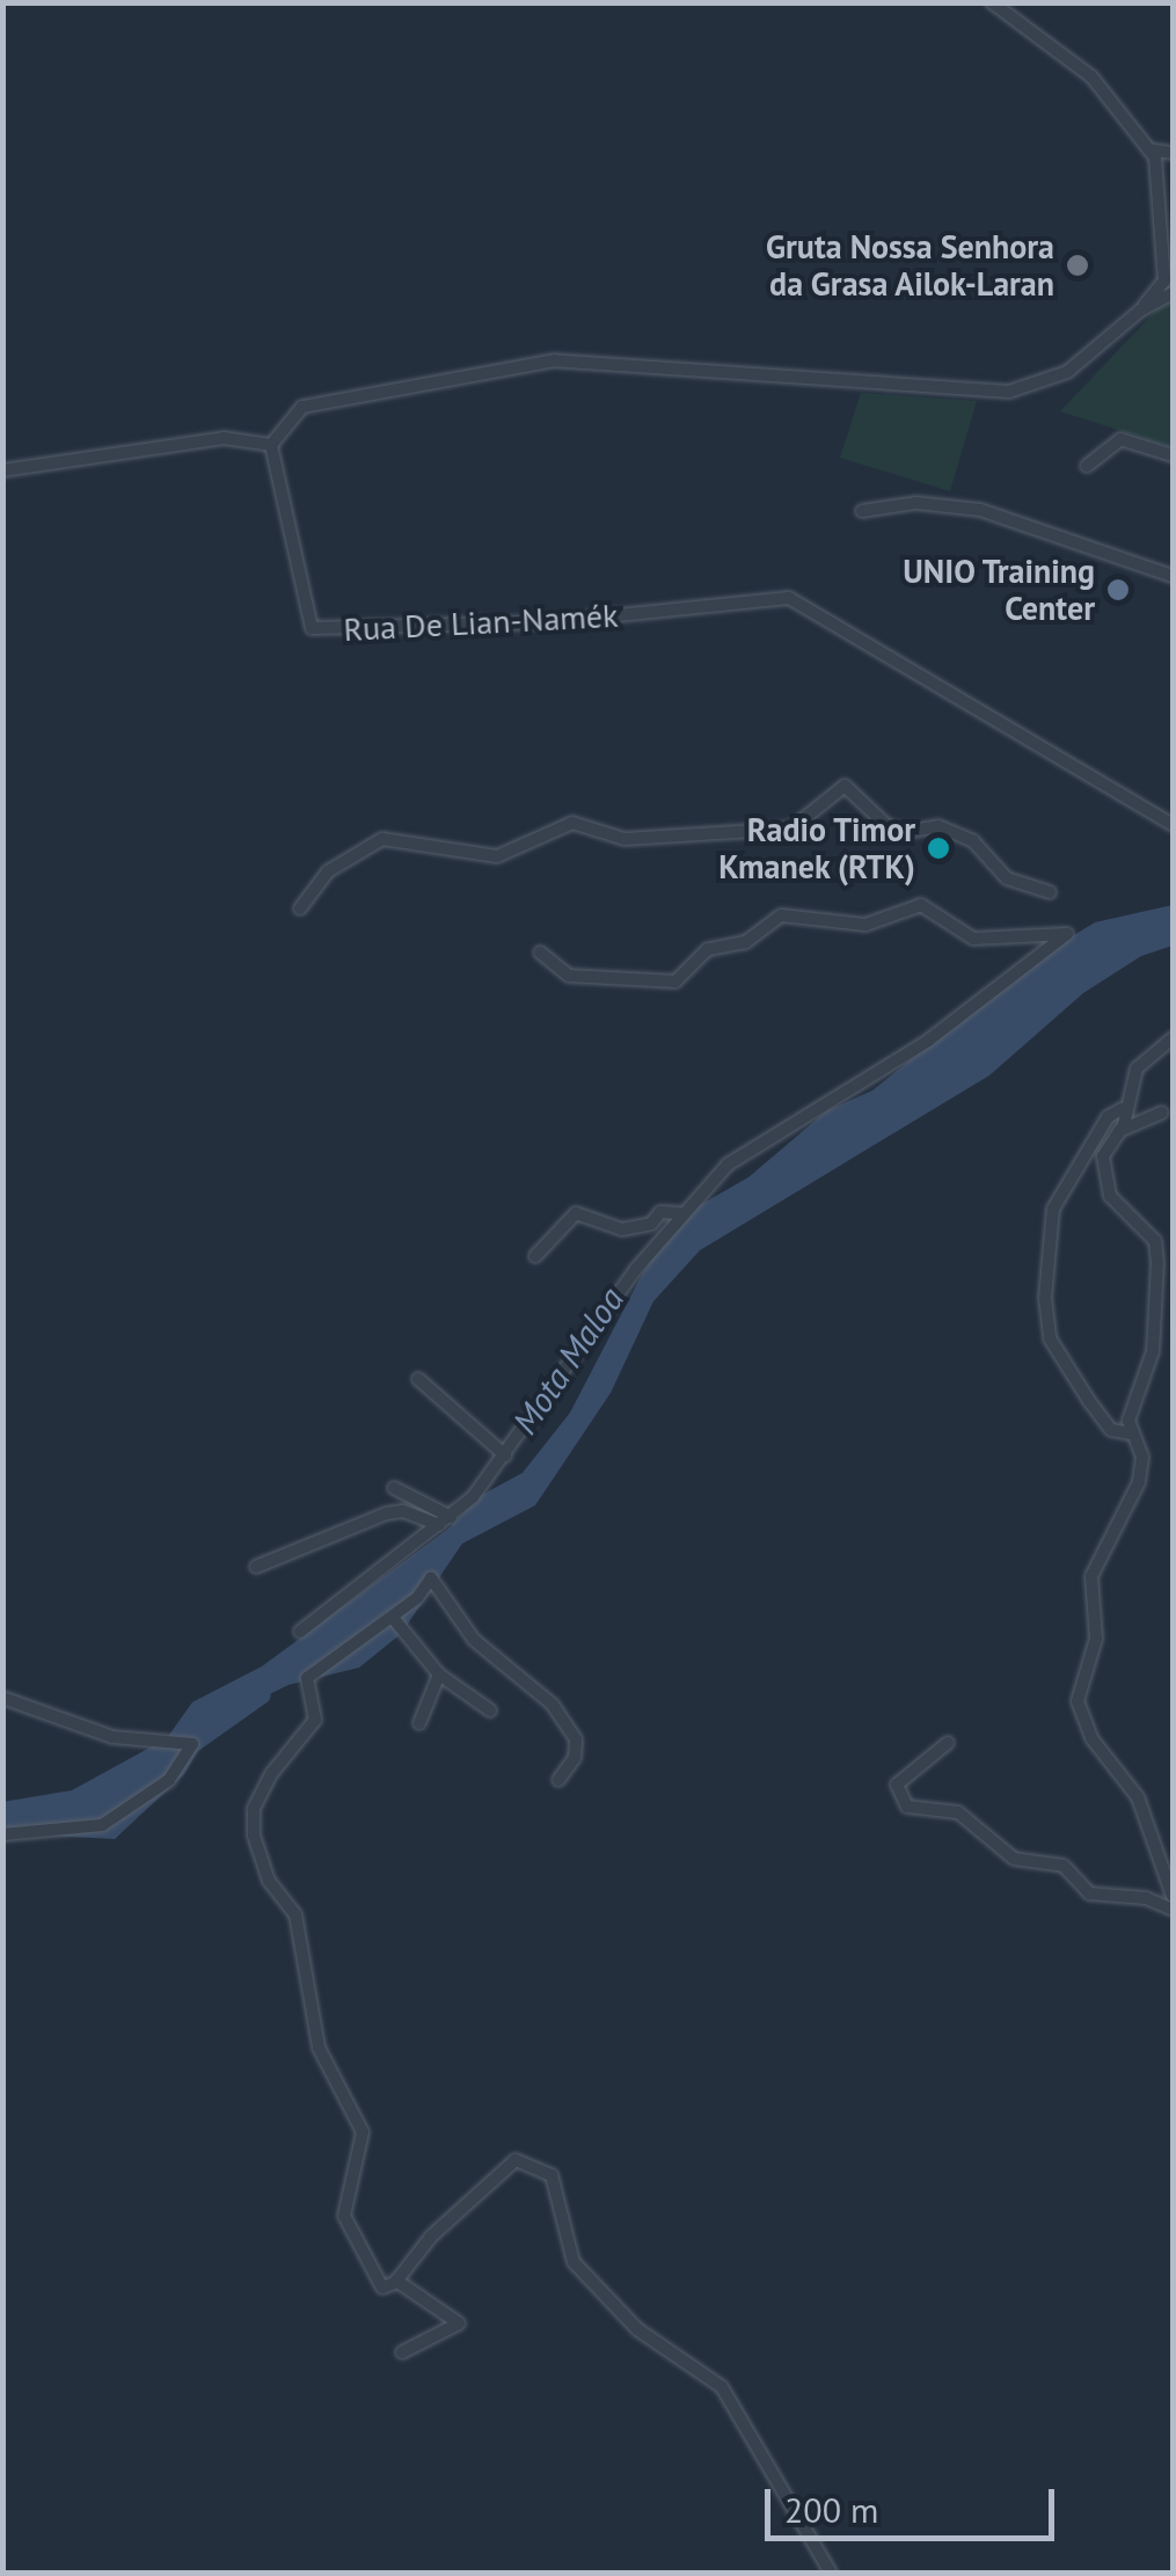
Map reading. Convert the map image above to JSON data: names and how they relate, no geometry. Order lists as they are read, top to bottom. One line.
{"streets":{"street":["Rua De Lian-Namék"]},"water":["Mota Maloa"],"places":["Gruta Nossa Senhora da Grasa Ailok-Laran","UNIO Training Center","Radio Timor Kmanek (RTK)"],"scale_bar":"200 m"}
